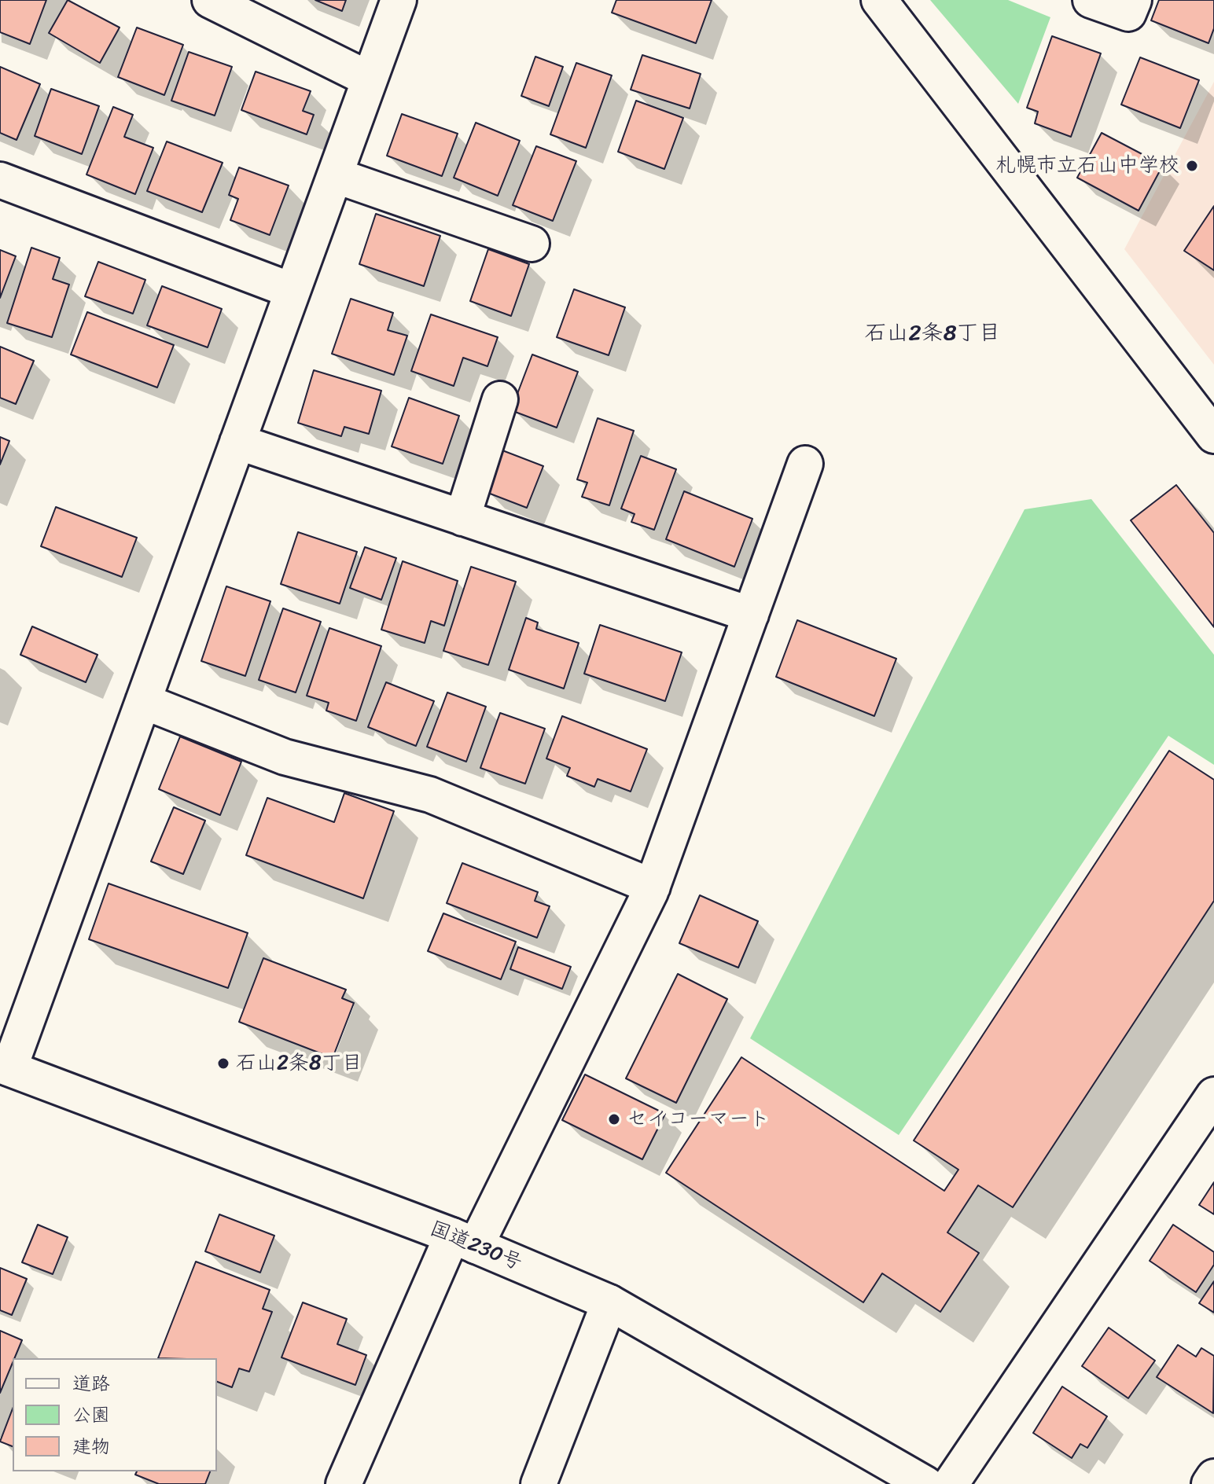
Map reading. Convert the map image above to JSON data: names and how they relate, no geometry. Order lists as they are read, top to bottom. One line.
{"streets":{"main road":["国道230号"]},"districts":["石山2条8丁目"],"places":["札幌市立石山中学校","石山2条8丁目","セイコーマート"],"legend":["道路","公園","建物"]}
